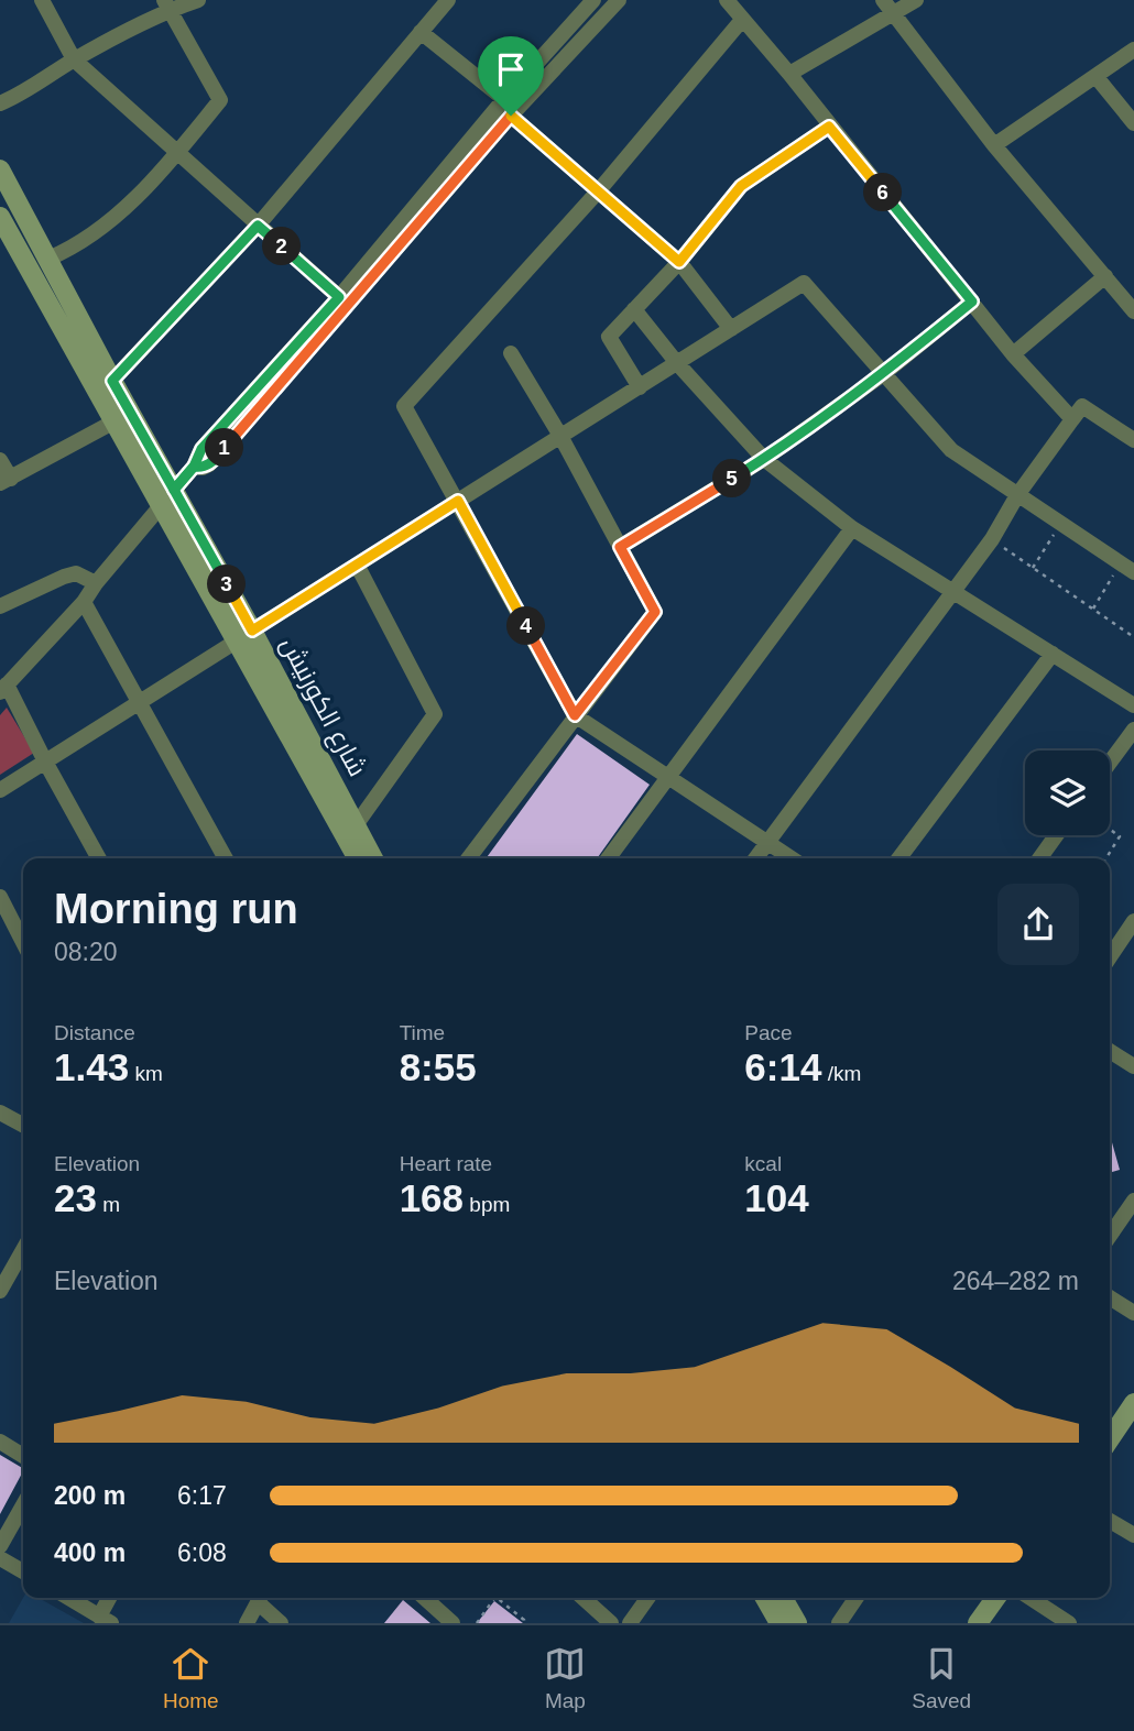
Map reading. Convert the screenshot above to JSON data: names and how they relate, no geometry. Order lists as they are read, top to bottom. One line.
{"streets":{"street":["شارع الكورنيش"]},"page":{"pins":["6","2","1","5","3","4"],"heading":["Morning run","08:20"],"stats":[["Distance","1.43 km"],["Time","8:55"],["Pace","6:14 /km"],["Elevation","23 m"],["Heart rate","168 bpm"],["kcal","104"]],"chart":["Elevation","264–282 m"],"list":[{"name":"200 m","note":"6:17"},{"name":"400 m","note":"6:08"}],"tabs":["Home","Map","Saved"]}}
